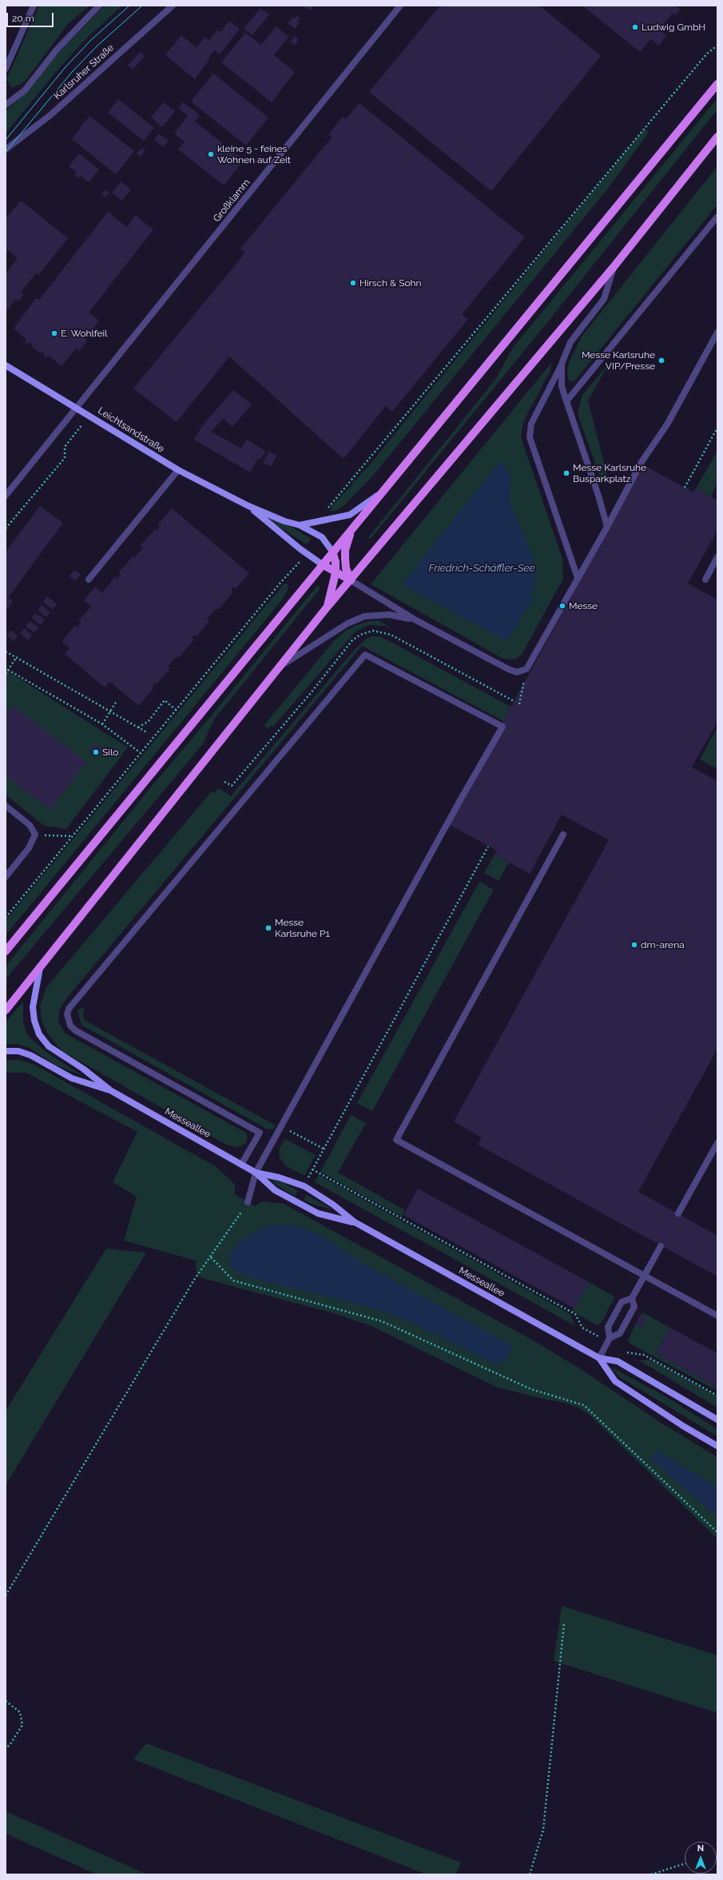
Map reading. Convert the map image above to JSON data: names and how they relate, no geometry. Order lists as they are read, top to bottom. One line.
{"streets":{"street":["Karlsruher Straße","Großklamm","Leichtsandstraße","Messeallee"]},"crossings":[["Großklamm","Leichtsandstraße"]],"water":["Friedrich-Schäffler-See"],"places":["Ludwig GmbH","kleine 5 - feines Wohnen auf Zeit","Hirsch & Sohn","E. Wohlfeil","Messe Karlsruhe VIP/Presse","Messe Karlsruhe Busparkplatz","Messe","Silo","Messe Karlsruhe P1","dm-arena"],"scale_bar":"20 m","north":"top"}
